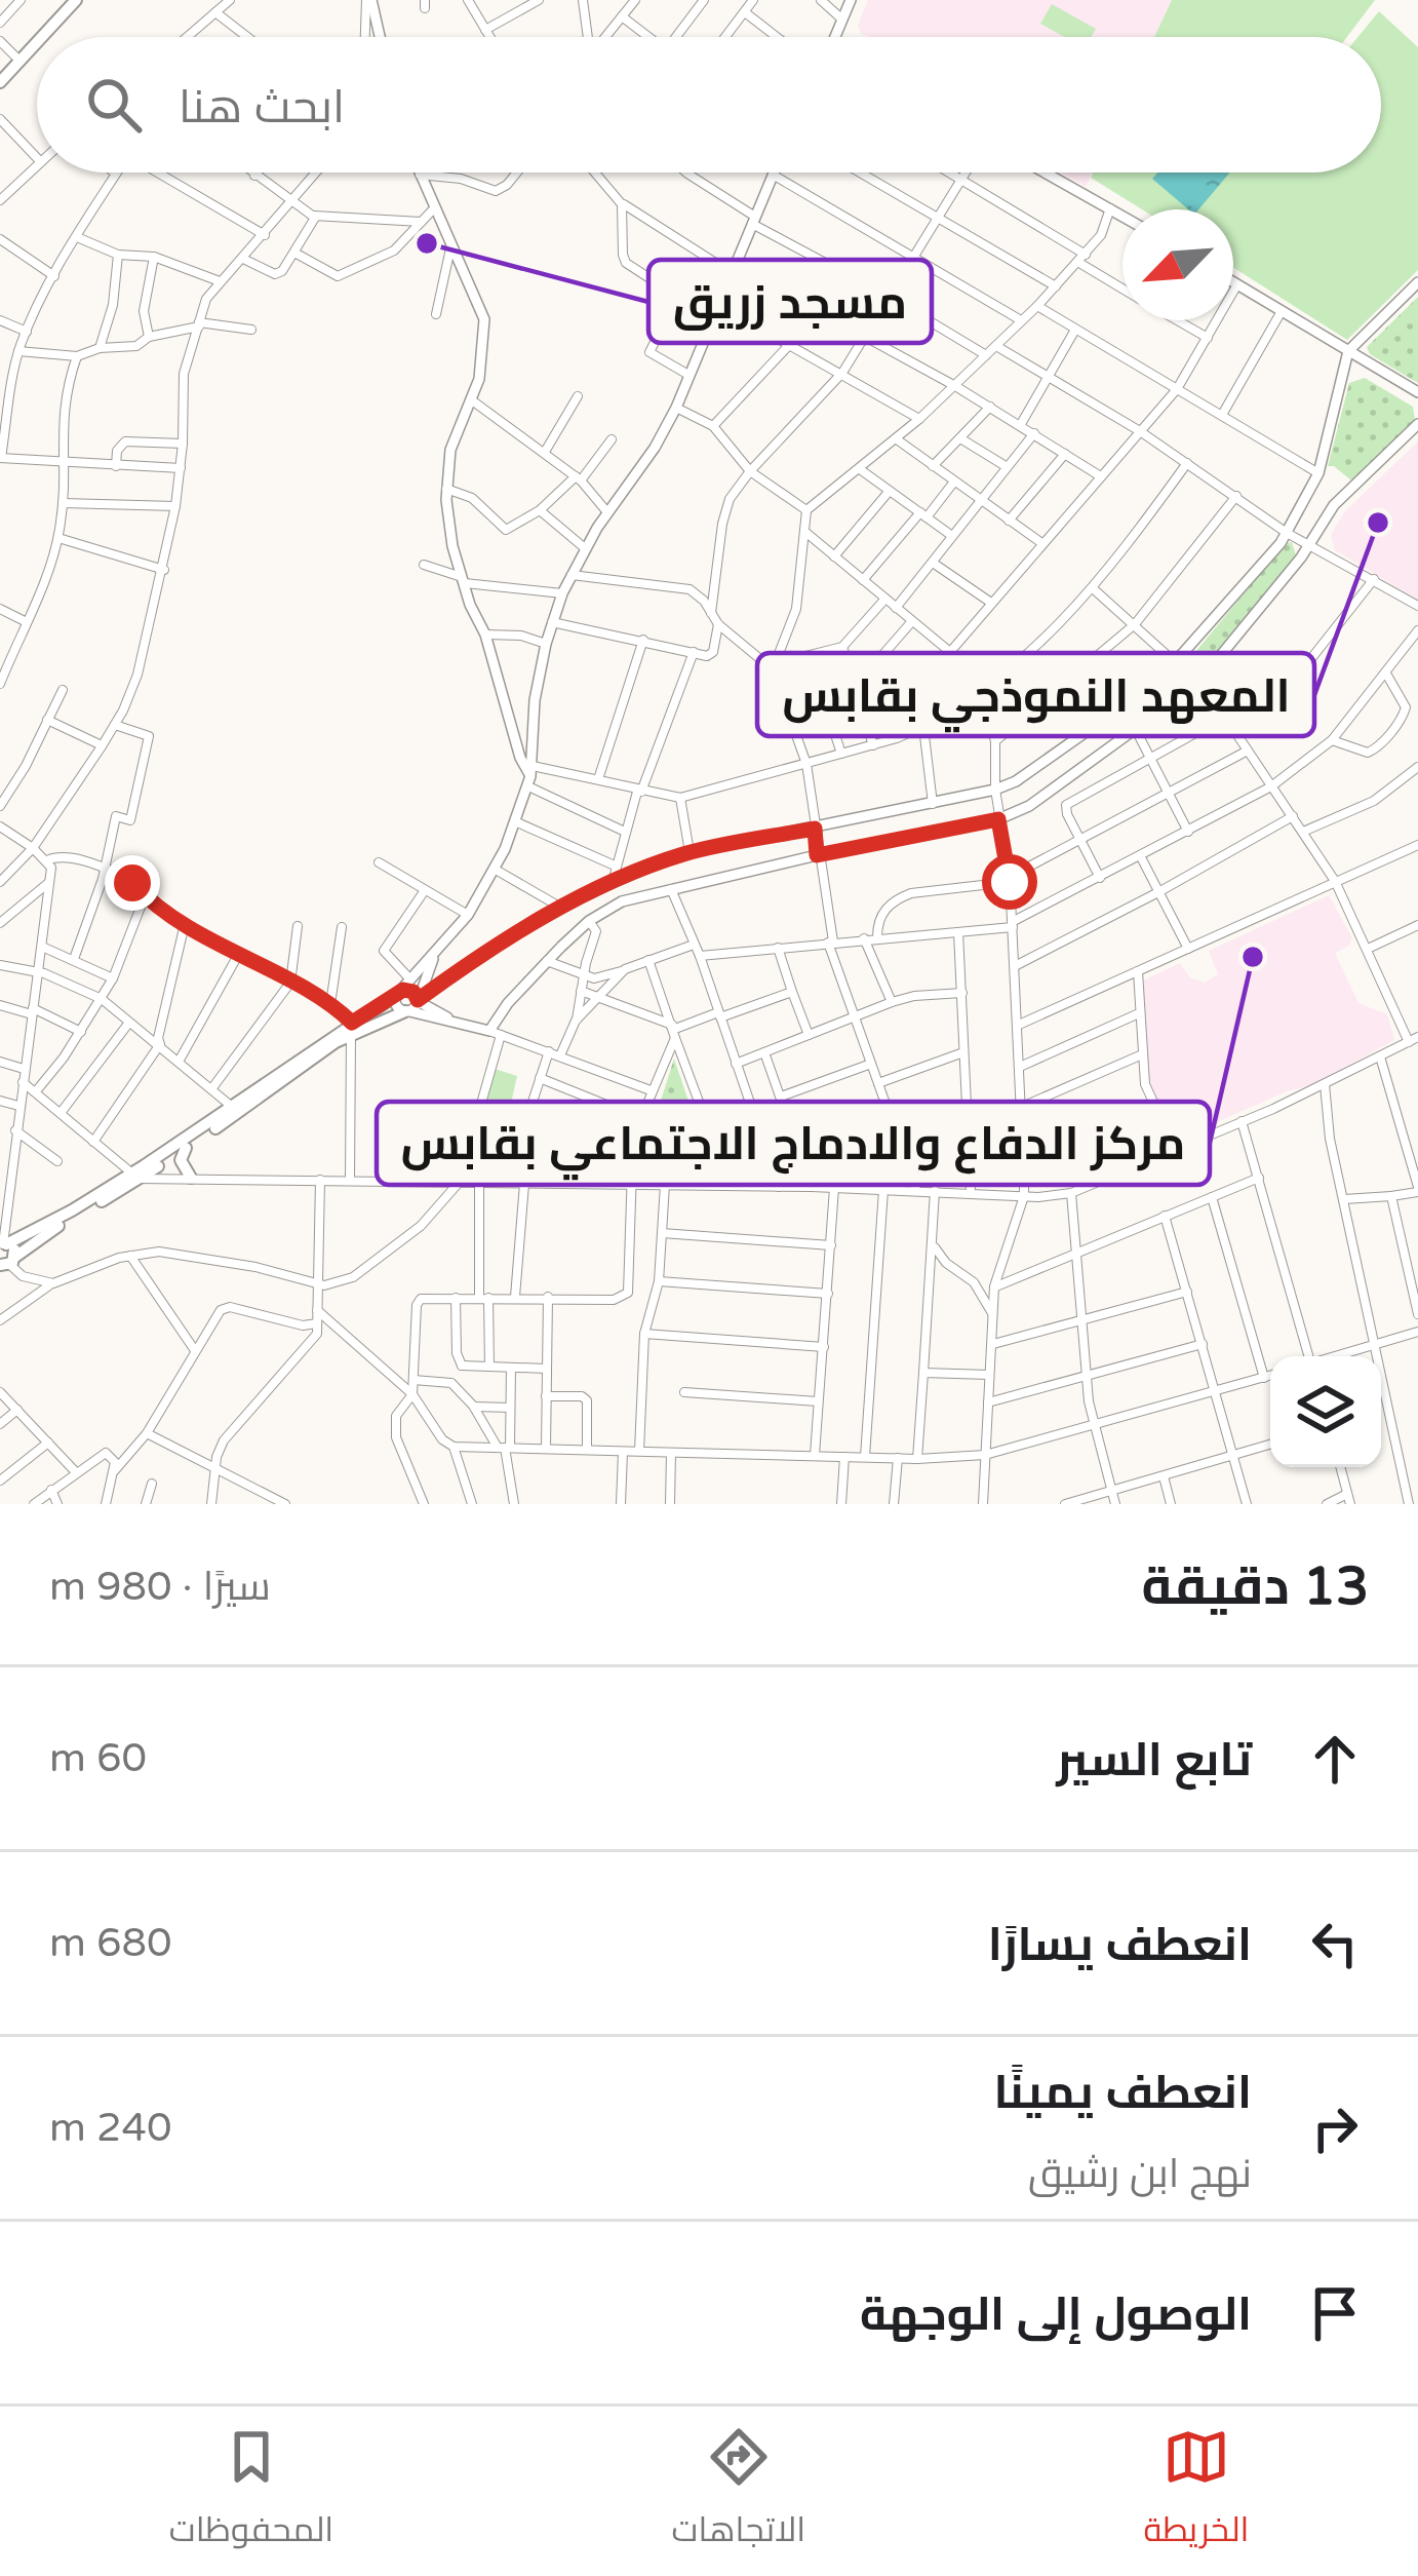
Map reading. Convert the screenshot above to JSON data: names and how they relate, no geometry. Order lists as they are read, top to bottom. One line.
{"places":["مسجد زريق","المعهد النموذجي بقابس","مركز الدفاع والادماج الاجتماعي بقابس"],"north":"bottom left","page":{"search":"ابحث هنا","heading":["13 دقيقة","سيرًا · 980 m"],"list":[["تابع السير","60 m"],["انعطف يسارًا","680 m"],["انعطف يمينًا","نهج ابن رشيق","240 m"],"الوصول إلى الوجهة"],"nav":["الخريطة","الاتجاهات","المحفوظات"]}}
